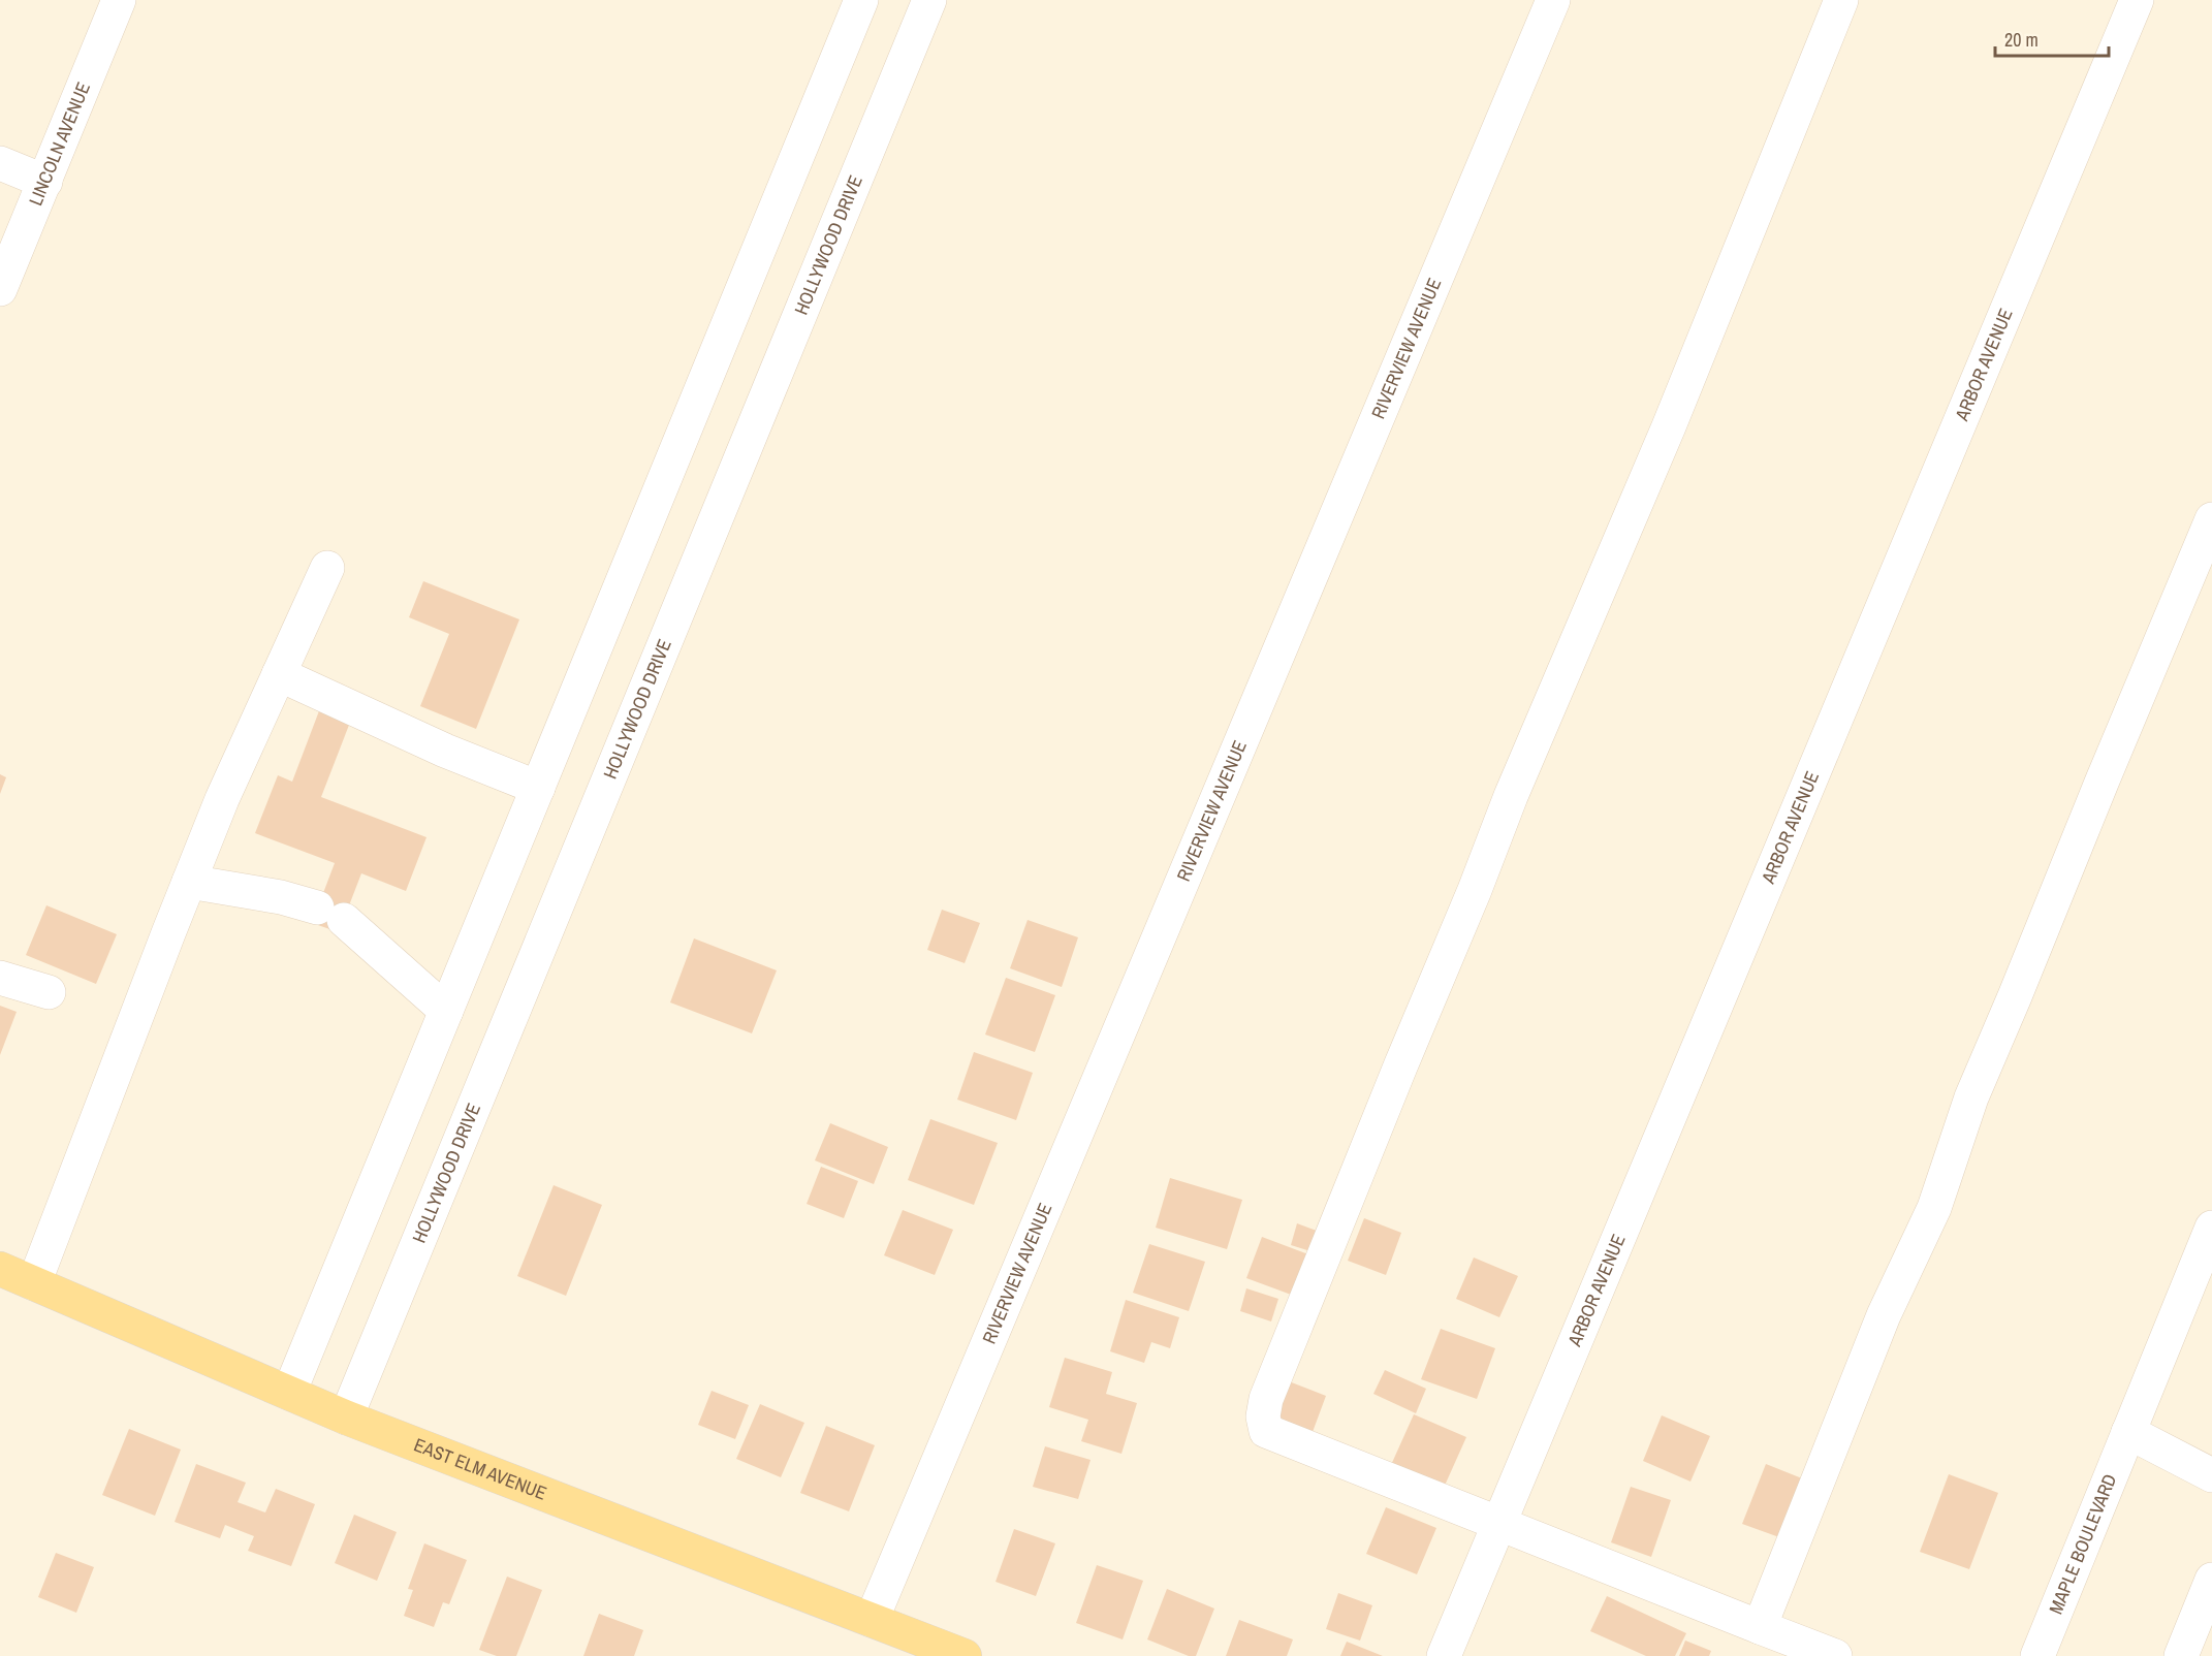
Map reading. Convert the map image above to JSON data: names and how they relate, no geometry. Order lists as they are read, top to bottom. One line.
{"streets":{"main road":["EAST ELM AVENUE"],"street":["LINCOLN AVENUE","HOLLYWOOD DRIVE","RIVERVIEW AVENUE","ARBOR AVENUE","MAPLE BOULEVARD"]},"crossings":[["HOLLYWOOD DRIVE","EAST ELM AVENUE"],["RIVERVIEW AVENUE","EAST ELM AVENUE"]],"scale_bar":"20 m"}
